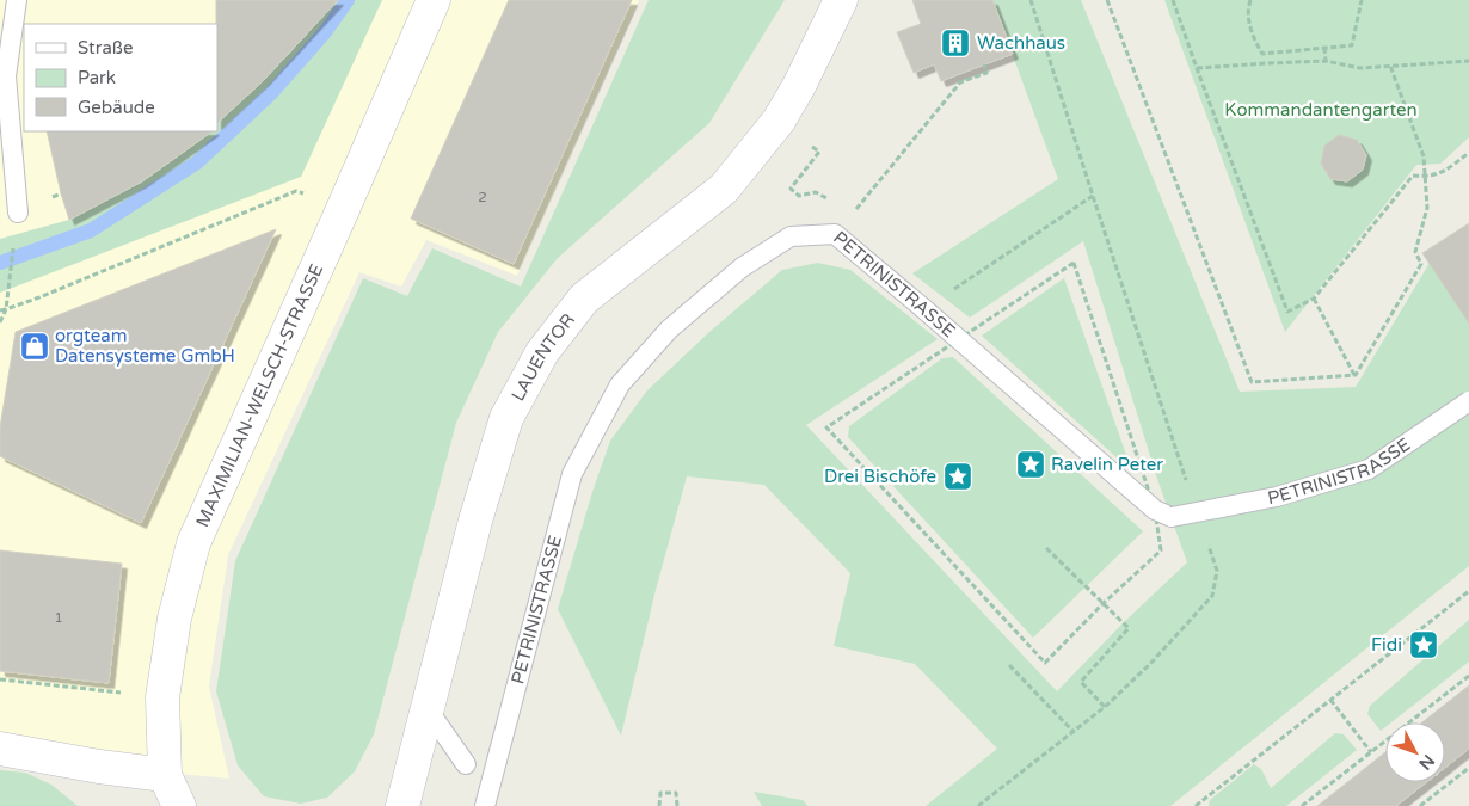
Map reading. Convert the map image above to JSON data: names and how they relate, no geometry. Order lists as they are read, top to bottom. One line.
{"streets":{"street":["LAUENTOR","MAXIMILIAN-WELSCH-STRASSE"],"lane":["PETRINISTRASSE"]},"parks":["Kommandantengarten"],"places":{"building":["Wachhaus"],"shop":["orgteam Datensysteme GmbH"],"place":["Ravelin Peter","Drei Bischöfe","Fidi"]},"house_numbers":["2","1"],"legend":["Straße","Park","Gebäude"],"north":"bottom right"}
